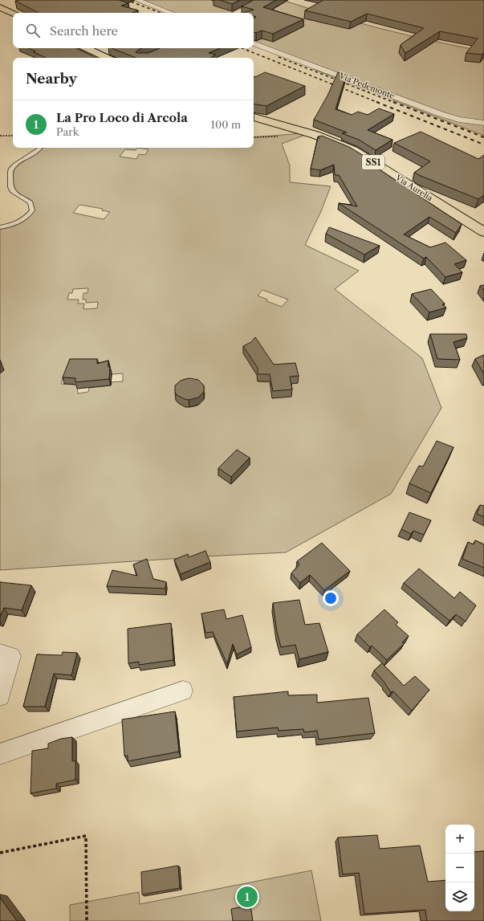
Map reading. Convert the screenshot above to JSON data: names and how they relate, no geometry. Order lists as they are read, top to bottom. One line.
{"streets":{"main road":["SS1","Via Aurelia"],"street":["Via Pedemonte"]},"page":{"search":"Search here","heading":"Nearby","list":[{"mark":"1","name":"La Pro Loco di Arcola","note":"Park","value":"100 m"}],"map_buttons":["+","−"],"pins":"1"}}
